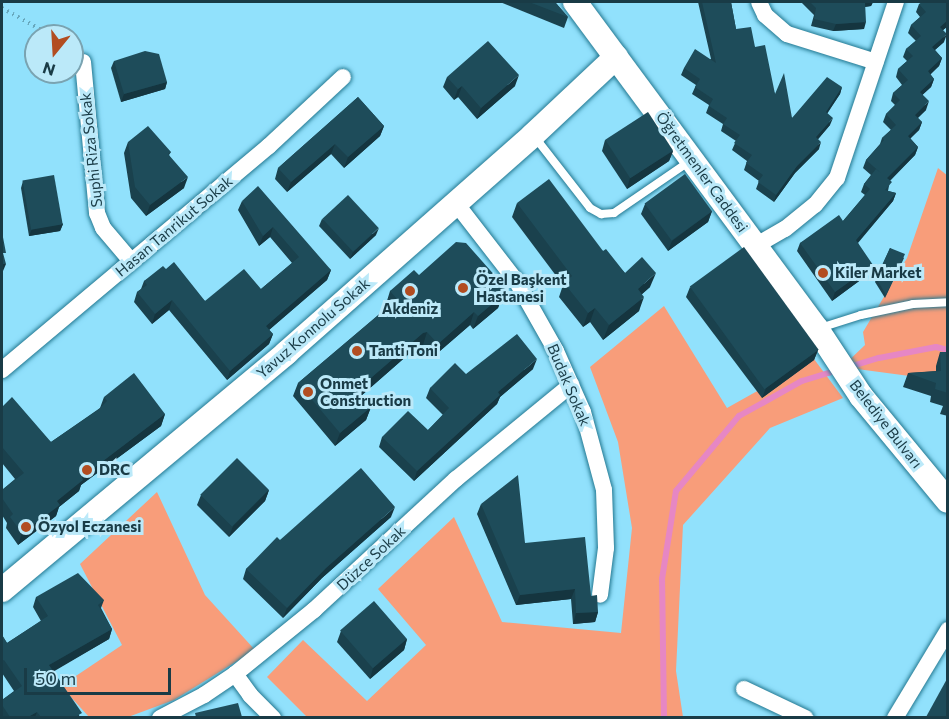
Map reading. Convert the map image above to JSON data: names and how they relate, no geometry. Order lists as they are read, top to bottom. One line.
{"streets":{"street":["Suphi Riza Sokak","Öğretmenler Caddesi","Hasan Tanrikut Sokak","Yavuz Konnolu Sokak","Budak Sokak","Belediye Bulvarı","Düzce Sokak"]},"crossings":[["Suphi Riza Sokak","Hasan Tanrikut Sokak"],["Öğretmenler Caddesi","Yavuz Konnolu Sokak"],["Öğretmenler Caddesi","Belediye Bulvarı"],["Yavuz Konnolu Sokak","Budak Sokak"],["Budak Sokak","Düzce Sokak"]],"places":["Kiler Market","Özel Başkent Hastanesi","Akdeniz","Tanti Toni","Onmet Construction","DRC","Özyol Eczanesi"],"scale_bar":"50 m","north":"bottom"}
